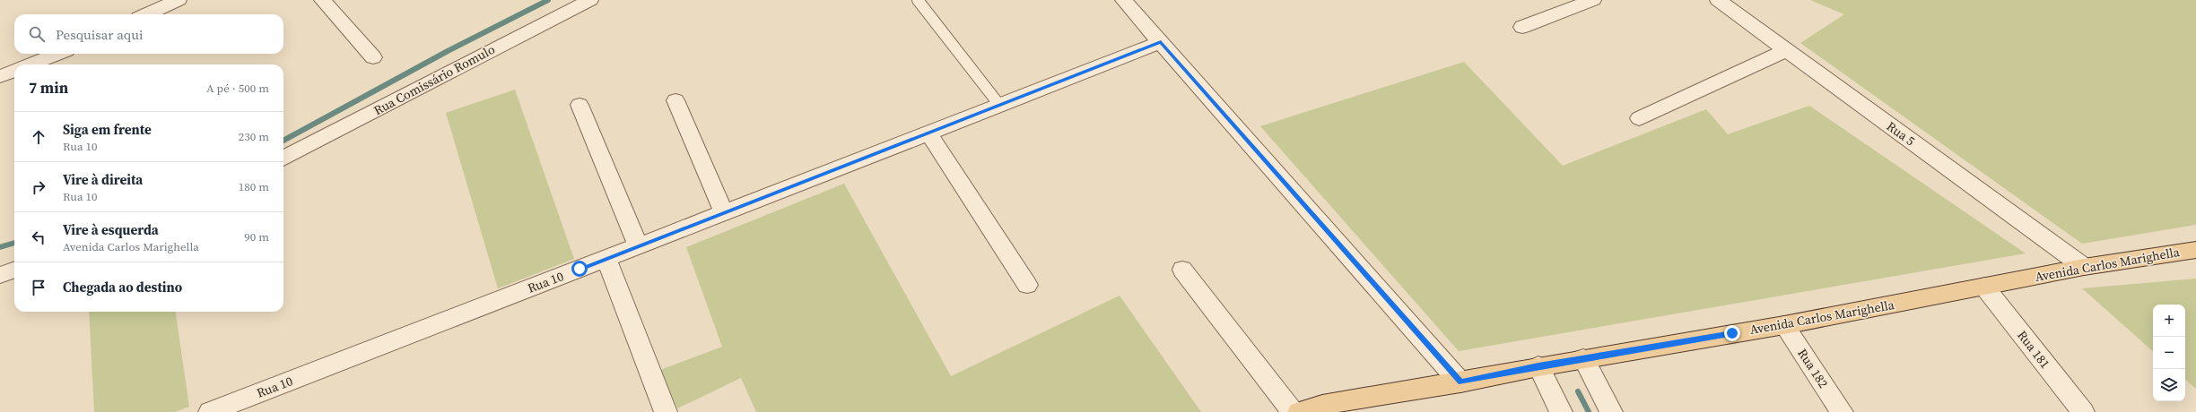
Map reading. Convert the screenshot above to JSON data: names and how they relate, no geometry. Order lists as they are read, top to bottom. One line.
{"streets":{"main road":["Avenida Carlos Marighella"],"street":["Rua Comissário Romulo","Rua 5","Rua 10","Rua 181","Rua 182"]},"crossings":[["Rua 5","Avenida Carlos Marighella"],["Avenida Carlos Marighella","Rua 181"],["Avenida Carlos Marighella","Rua 182"]],"page":{"search":"Pesquisar aqui","heading":["7 min","A pé · 500 m"],"list":[["Siga em frente","Rua 10","230 m"],["Vire à direita","Rua 10","180 m"],["Vire à esquerda","Avenida Carlos Marighella","90 m"],"Chegada ao destino"],"map_buttons":["+","−"]}}
